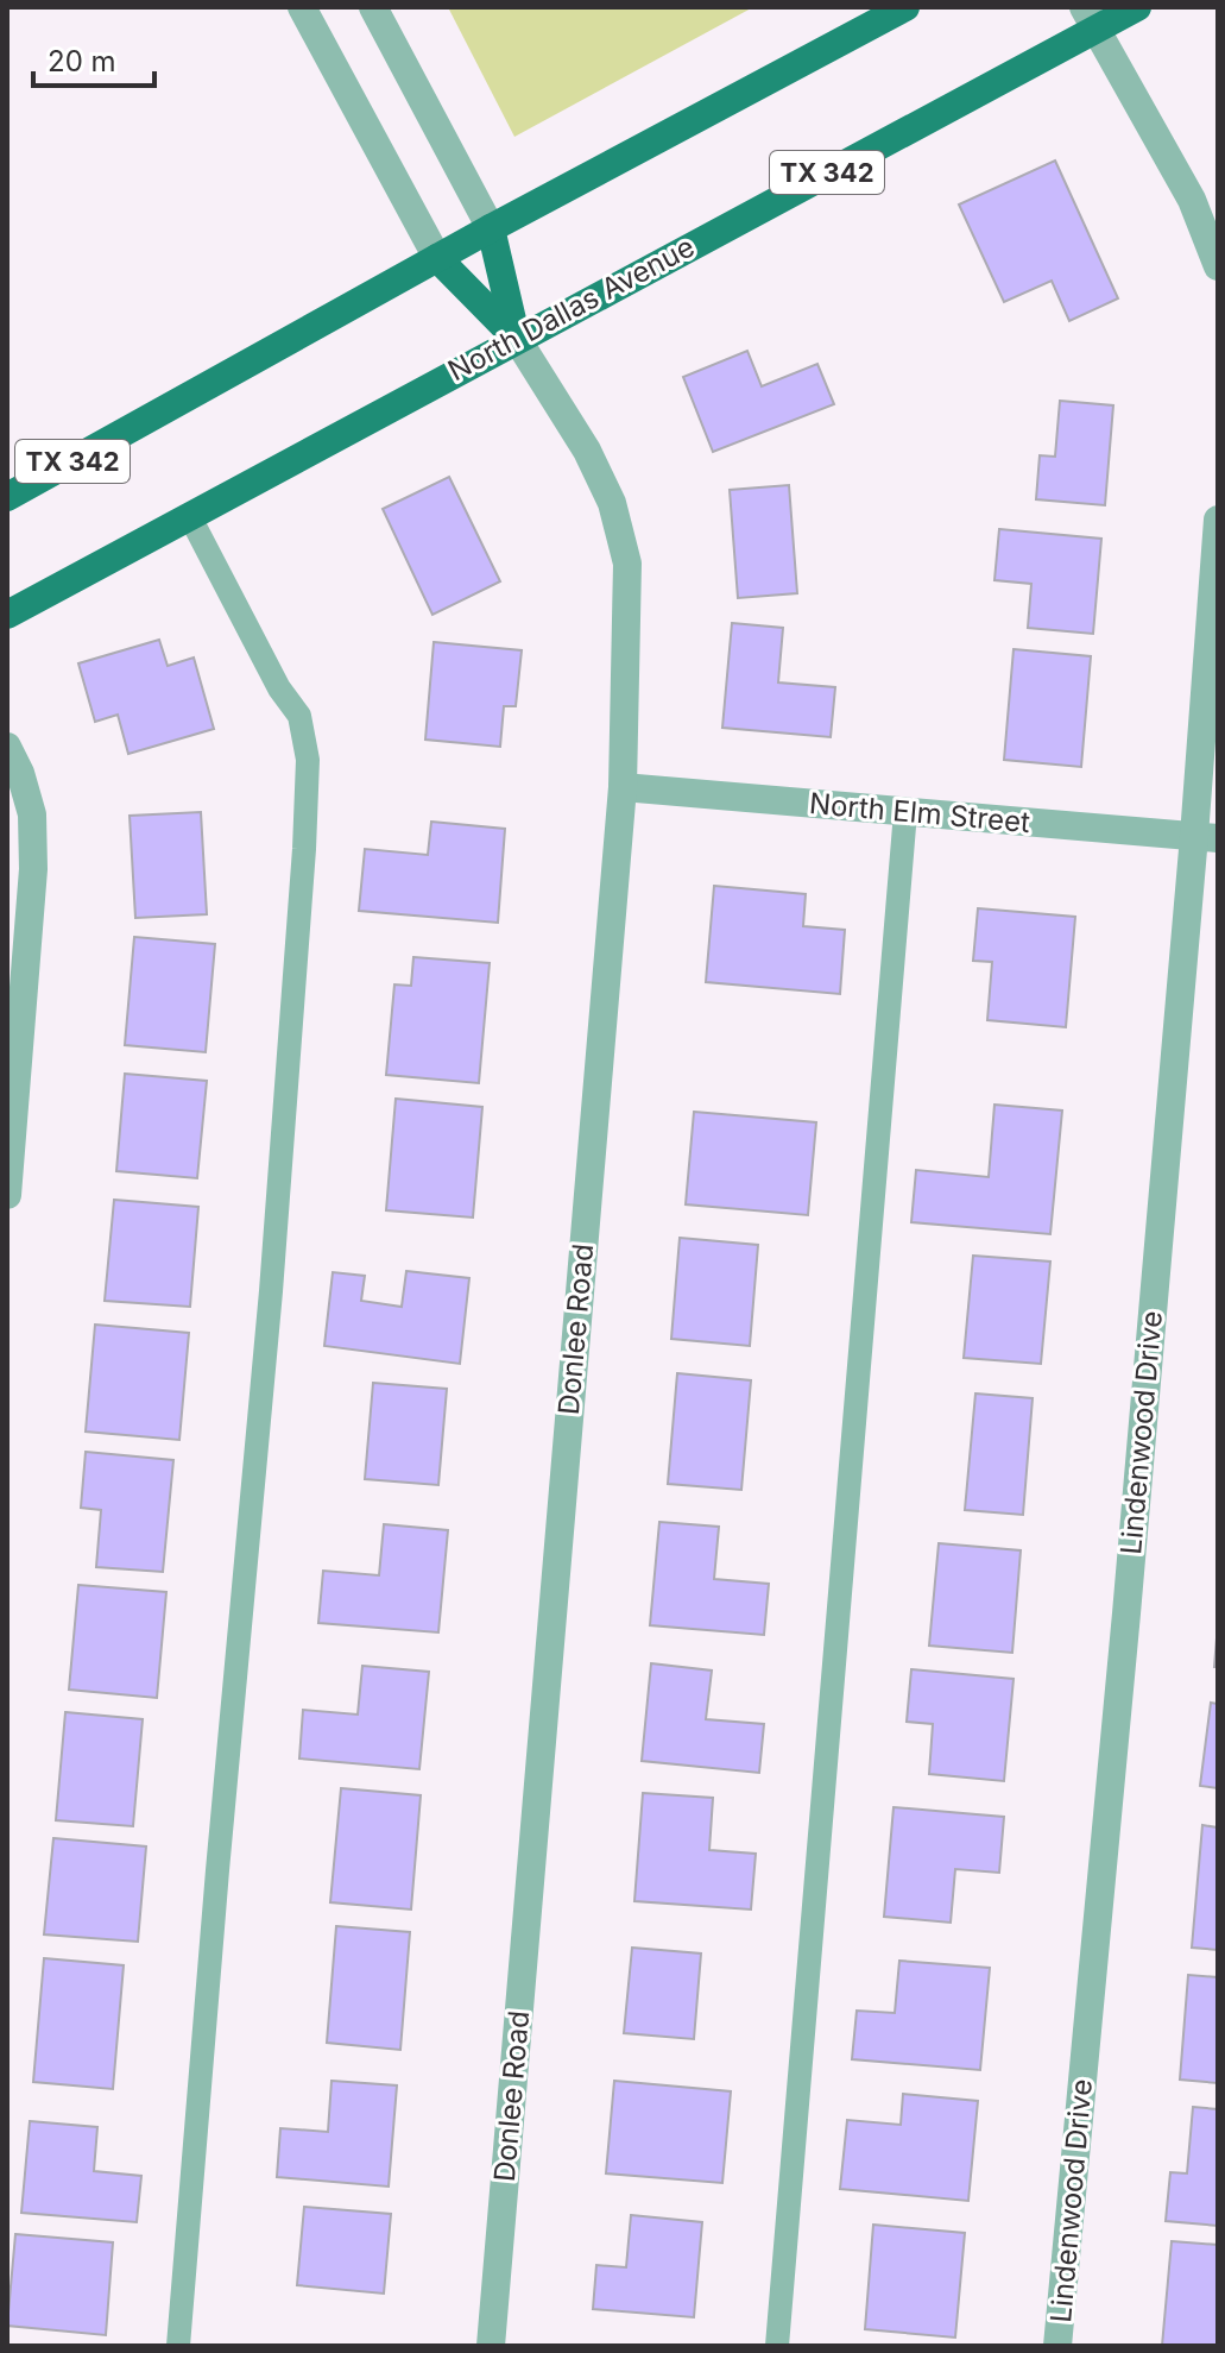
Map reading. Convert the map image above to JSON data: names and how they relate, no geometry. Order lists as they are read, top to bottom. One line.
{"streets":{"main road":["TX 342","North Dallas Avenue"],"street":["North Elm Street","Donlee Road","Lindenwood Drive"]},"crossings":[["North Dallas Avenue","Donlee Road"],["North Elm Street","Donlee Road"],["North Elm Street","Lindenwood Drive"]],"scale_bar":"20 m"}
